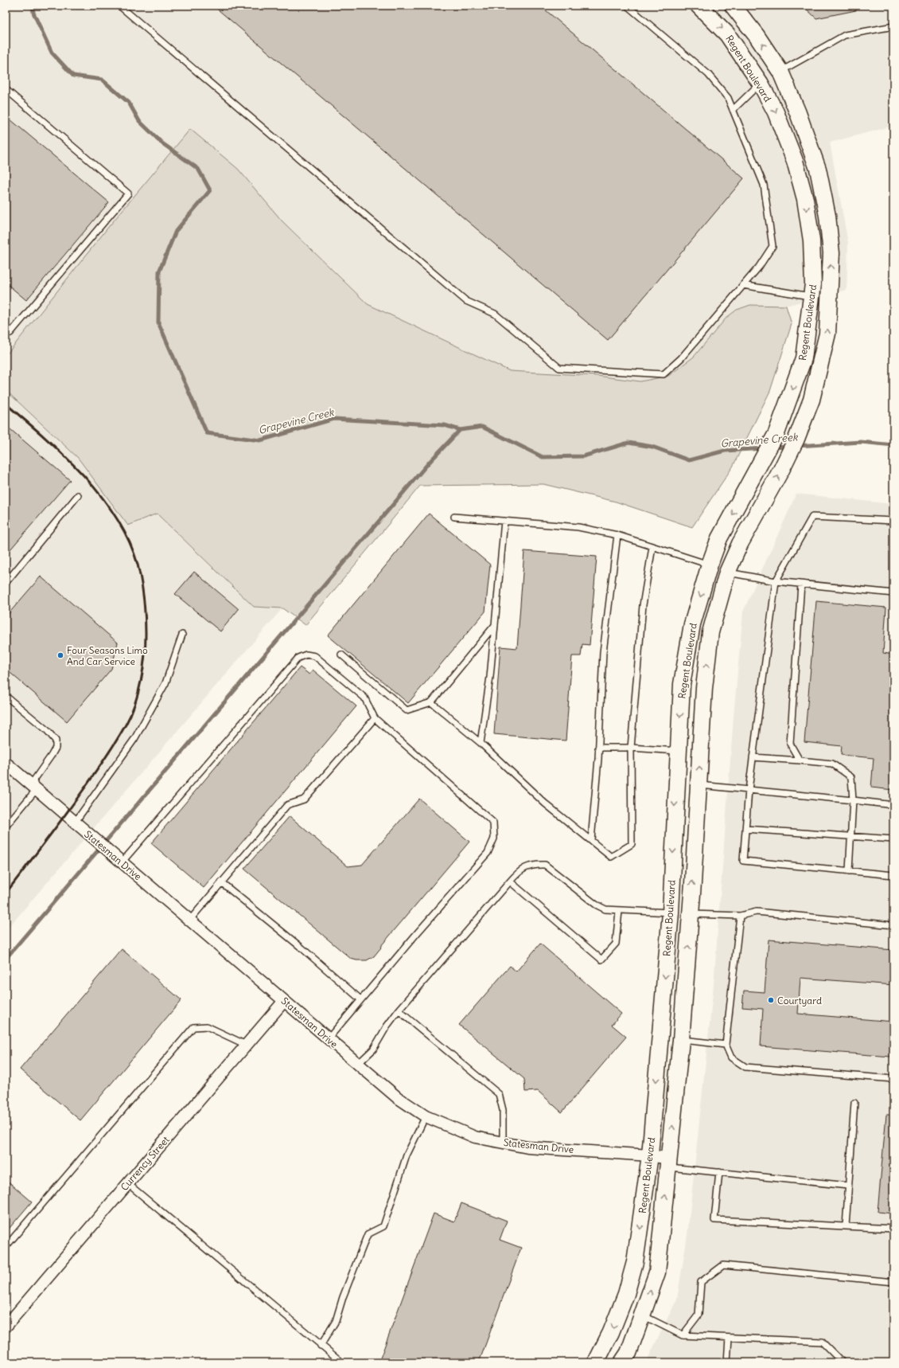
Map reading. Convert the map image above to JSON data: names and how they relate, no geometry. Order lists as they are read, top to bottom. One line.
{"streets":{"street":["Regent Boulevard","Statesman Drive","Currency Street"]},"crossings":[["Regent Boulevard","Statesman Drive"],["Statesman Drive","Currency Street"]],"water":["Grapevine Creek"],"places":["Four Seasons Limo And Car Service","Courtyard"]}
